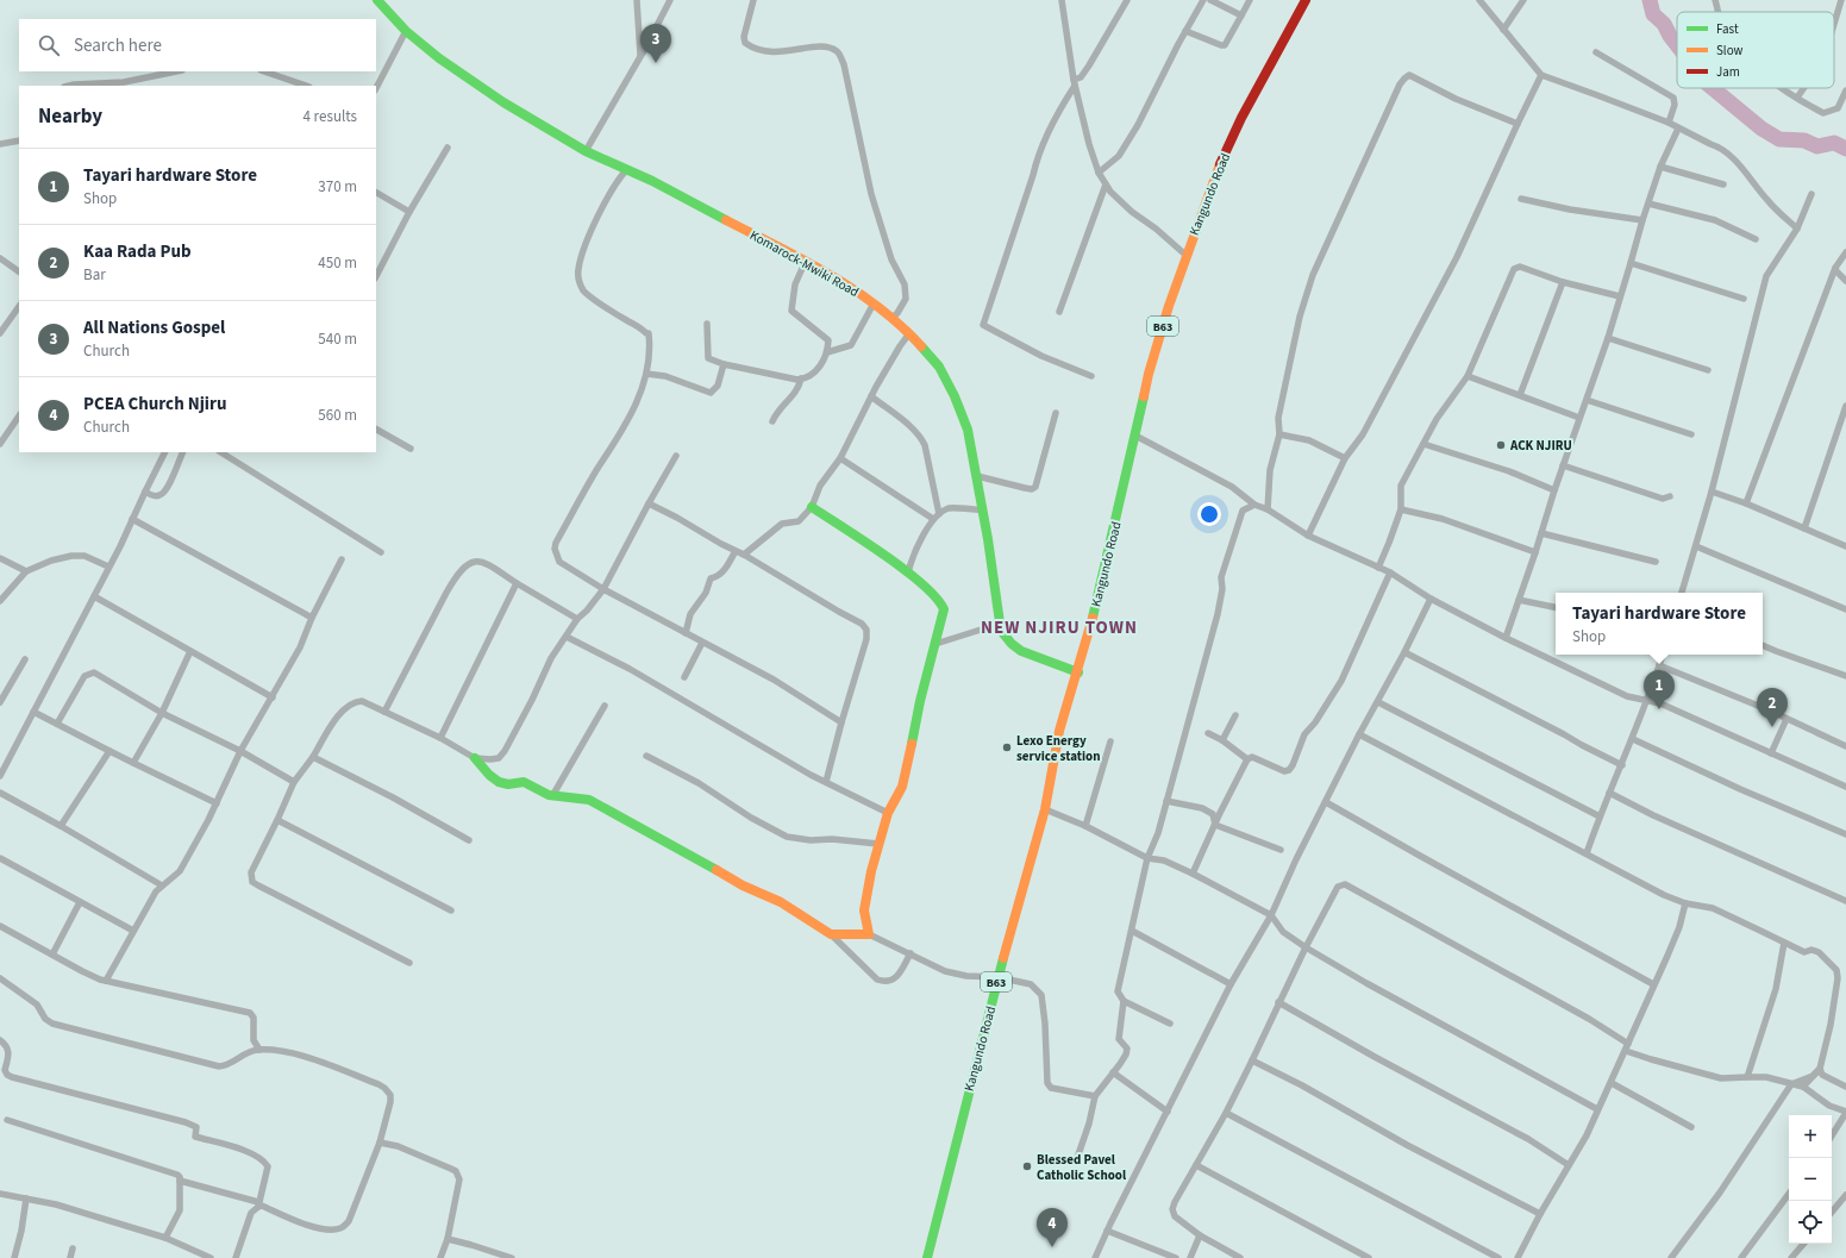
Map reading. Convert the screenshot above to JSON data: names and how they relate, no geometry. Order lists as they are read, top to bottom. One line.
{"streets":{"main road":["Kangundo Road","Komarock-Mwiki Road","B63"]},"crossings":[["Kangundo Road","Komarock-Mwiki Road"]],"districts":["NEW NJIRU TOWN"],"places":["ACK NJIRU","Lexo Energy service station","Blessed Pavel Catholic School"],"legend":["Fast","Slow","Jam"],"page":{"search":"Search here","pins":["3","1","2","4"],"heading":["Nearby","4 results"],"list":[{"mark":"1","name":"Tayari hardware Store","note":"Shop","value":"370 m"},{"mark":"2","name":"Kaa Rada Pub","note":"Bar","value":"450 m"},{"mark":"3","name":"All Nations Gospel","note":"Church","value":"540 m"},{"mark":"4","name":"PCEA Church Njiru","note":"Church","value":"560 m"}],"popup":["Tayari hardware Store","Shop"],"map_buttons":["+","−"]}}
